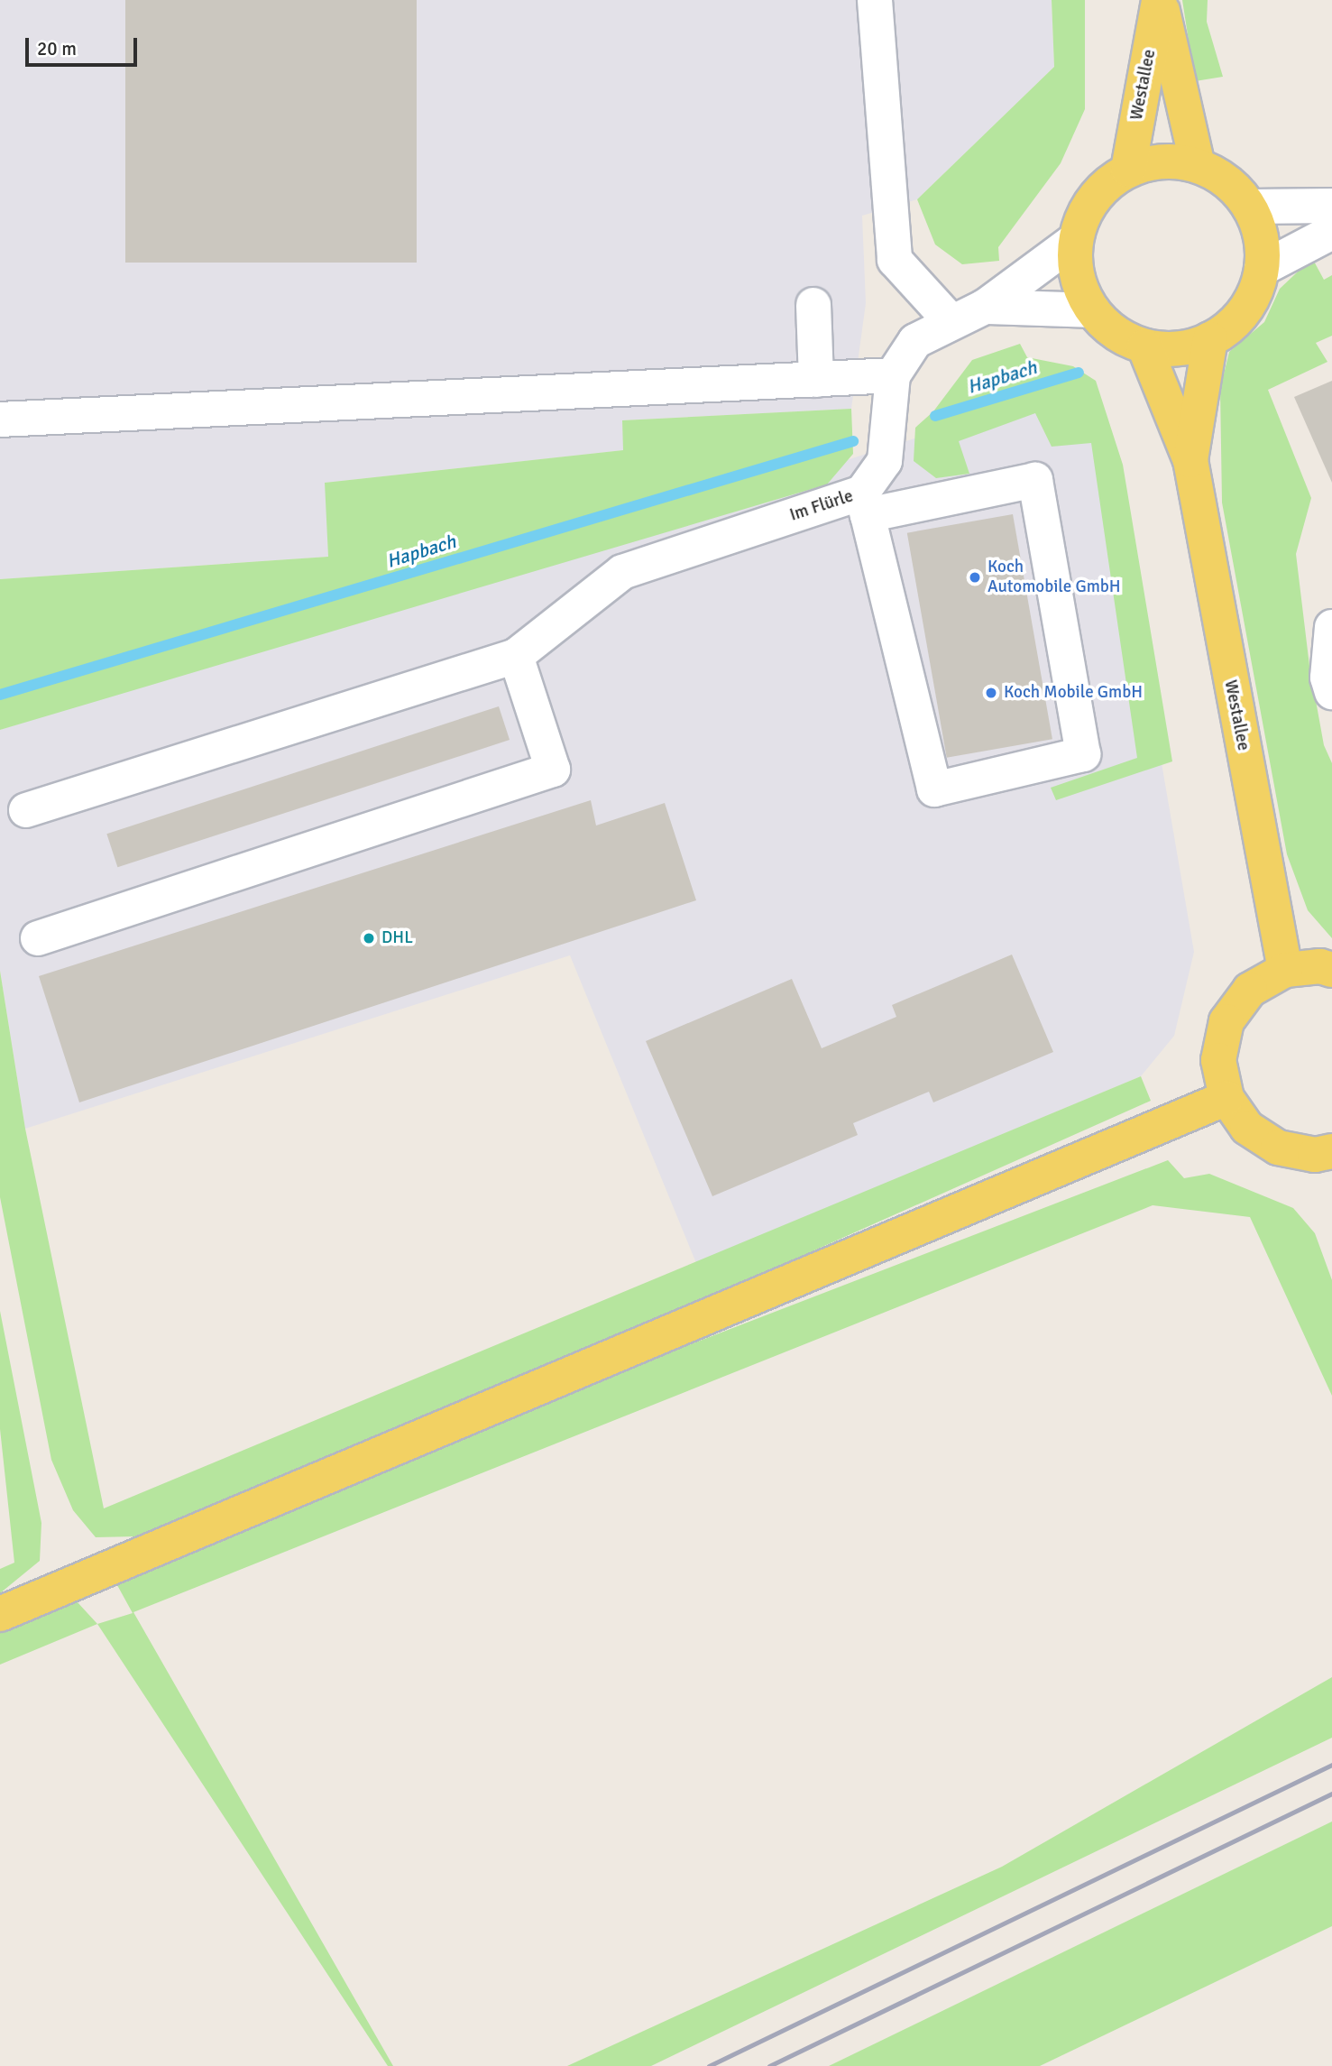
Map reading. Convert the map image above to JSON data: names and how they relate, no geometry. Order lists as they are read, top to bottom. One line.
{"streets":{"main road":["Westallee"],"street":["Im Flürle"]},"crossings":[["Westallee","Im Flürle"]],"water":["Hapbach"],"places":["Koch Automobile GmbH","Koch Mobile GmbH","DHL"],"scale_bar":"20 m"}
